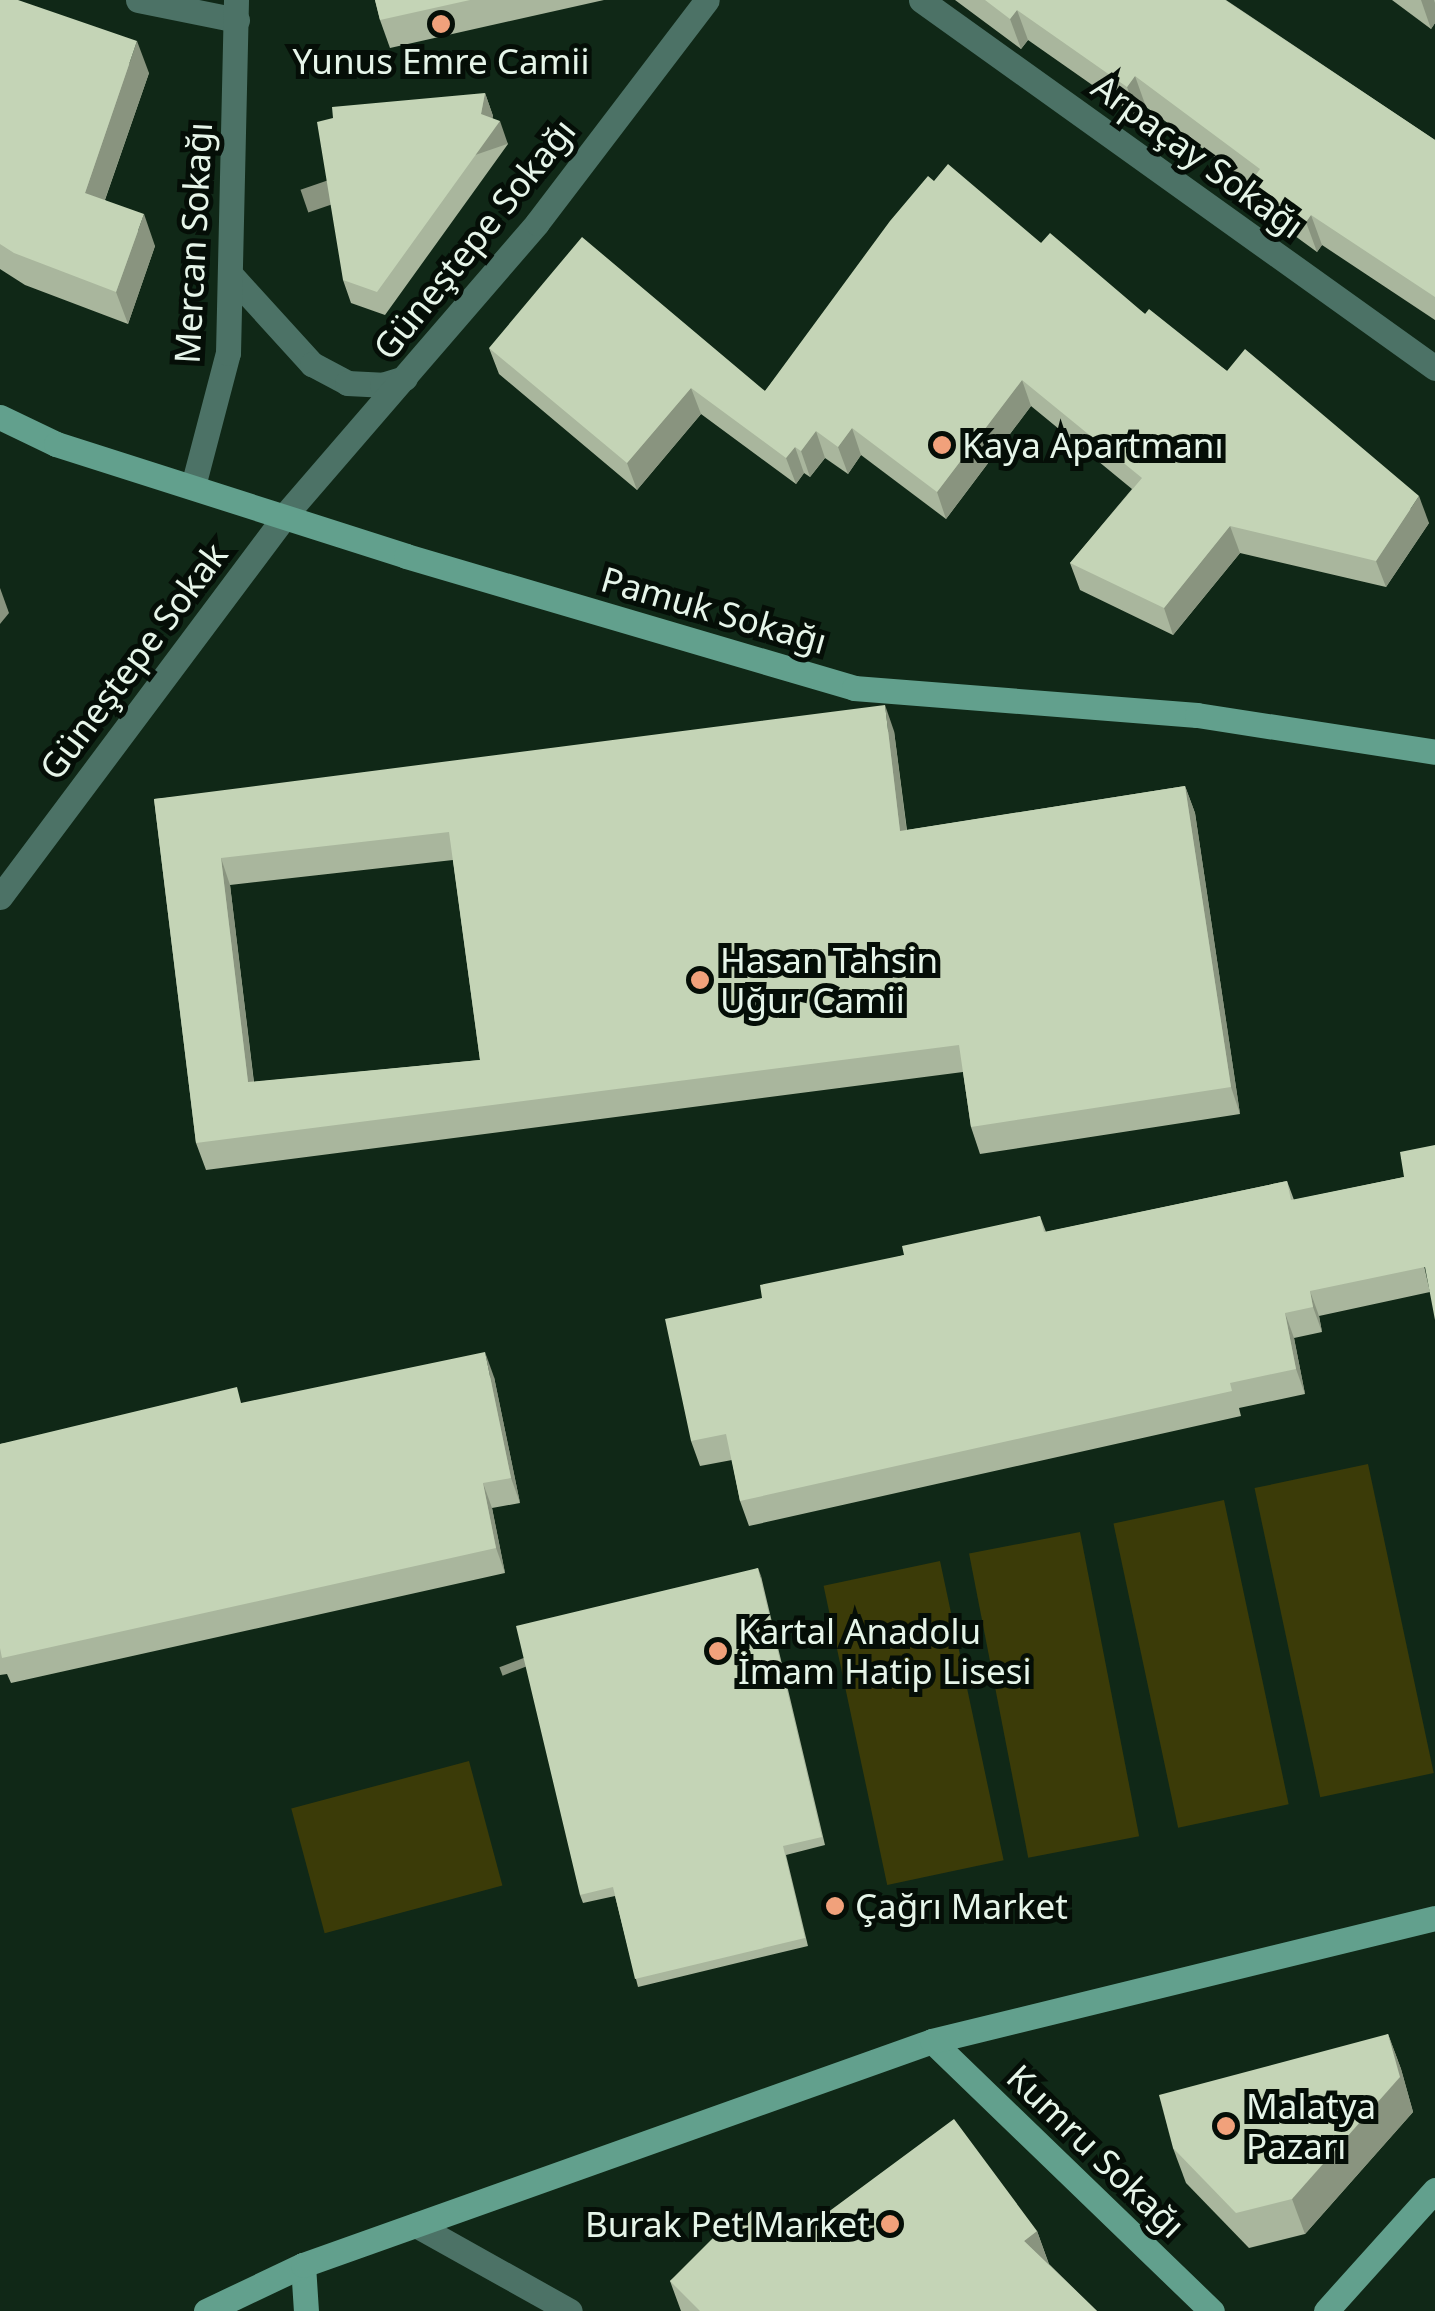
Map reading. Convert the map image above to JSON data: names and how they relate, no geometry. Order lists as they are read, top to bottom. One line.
{"streets":{"street":["Arpaçay Sokağı","Güneştepe Sokağı","Mercan Sokağı","Pamuk Sokağı","Güneştepe Sokak","Kumru Sokağı"]},"crossings":[["Güneştepe Sokağı","Pamuk Sokağı"],["Güneştepe Sokağı","Güneştepe Sokak"],["Mercan Sokağı","Pamuk Sokağı"],["Pamuk Sokağı","Güneştepe Sokak"]],"places":["Yunus Emre Camii","Kaya Apartmanı","Hasan Tahsin Uğur Camii","Kartal Anadolu İmam Hatip Lisesi","Çağrı Market","Malatya Pazarı","Burak Pet Market"]}
